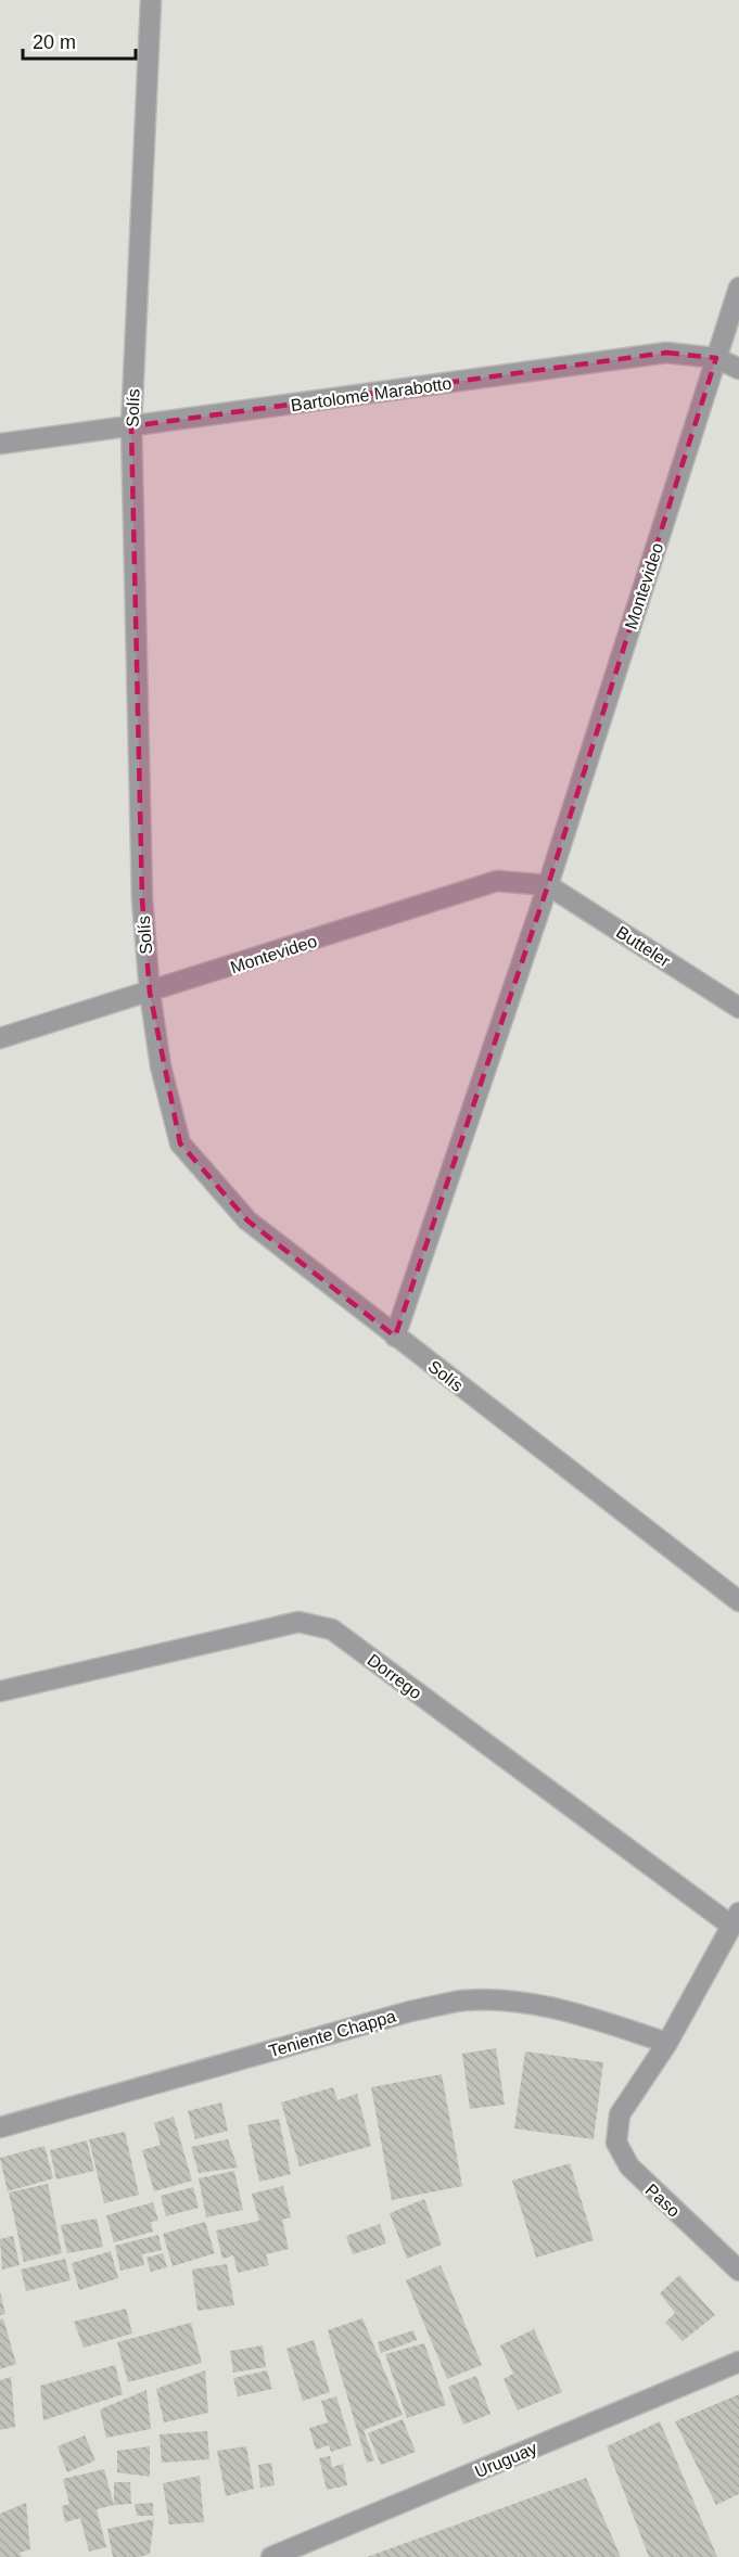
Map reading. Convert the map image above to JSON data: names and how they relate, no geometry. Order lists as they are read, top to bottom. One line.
{"streets":{"street":["Bartolomé Marabotto","Solís","Montevideo","Butteler","Dorrego","Teniente Chappa","Paso","Uruguay"]},"crossings":[["Bartolomé Marabotto","Solís"],["Bartolomé Marabotto","Montevideo"],["Solís","Montevideo"],["Montevideo","Butteler"],["Teniente Chappa","Paso"]],"scale_bar":"20 m"}
